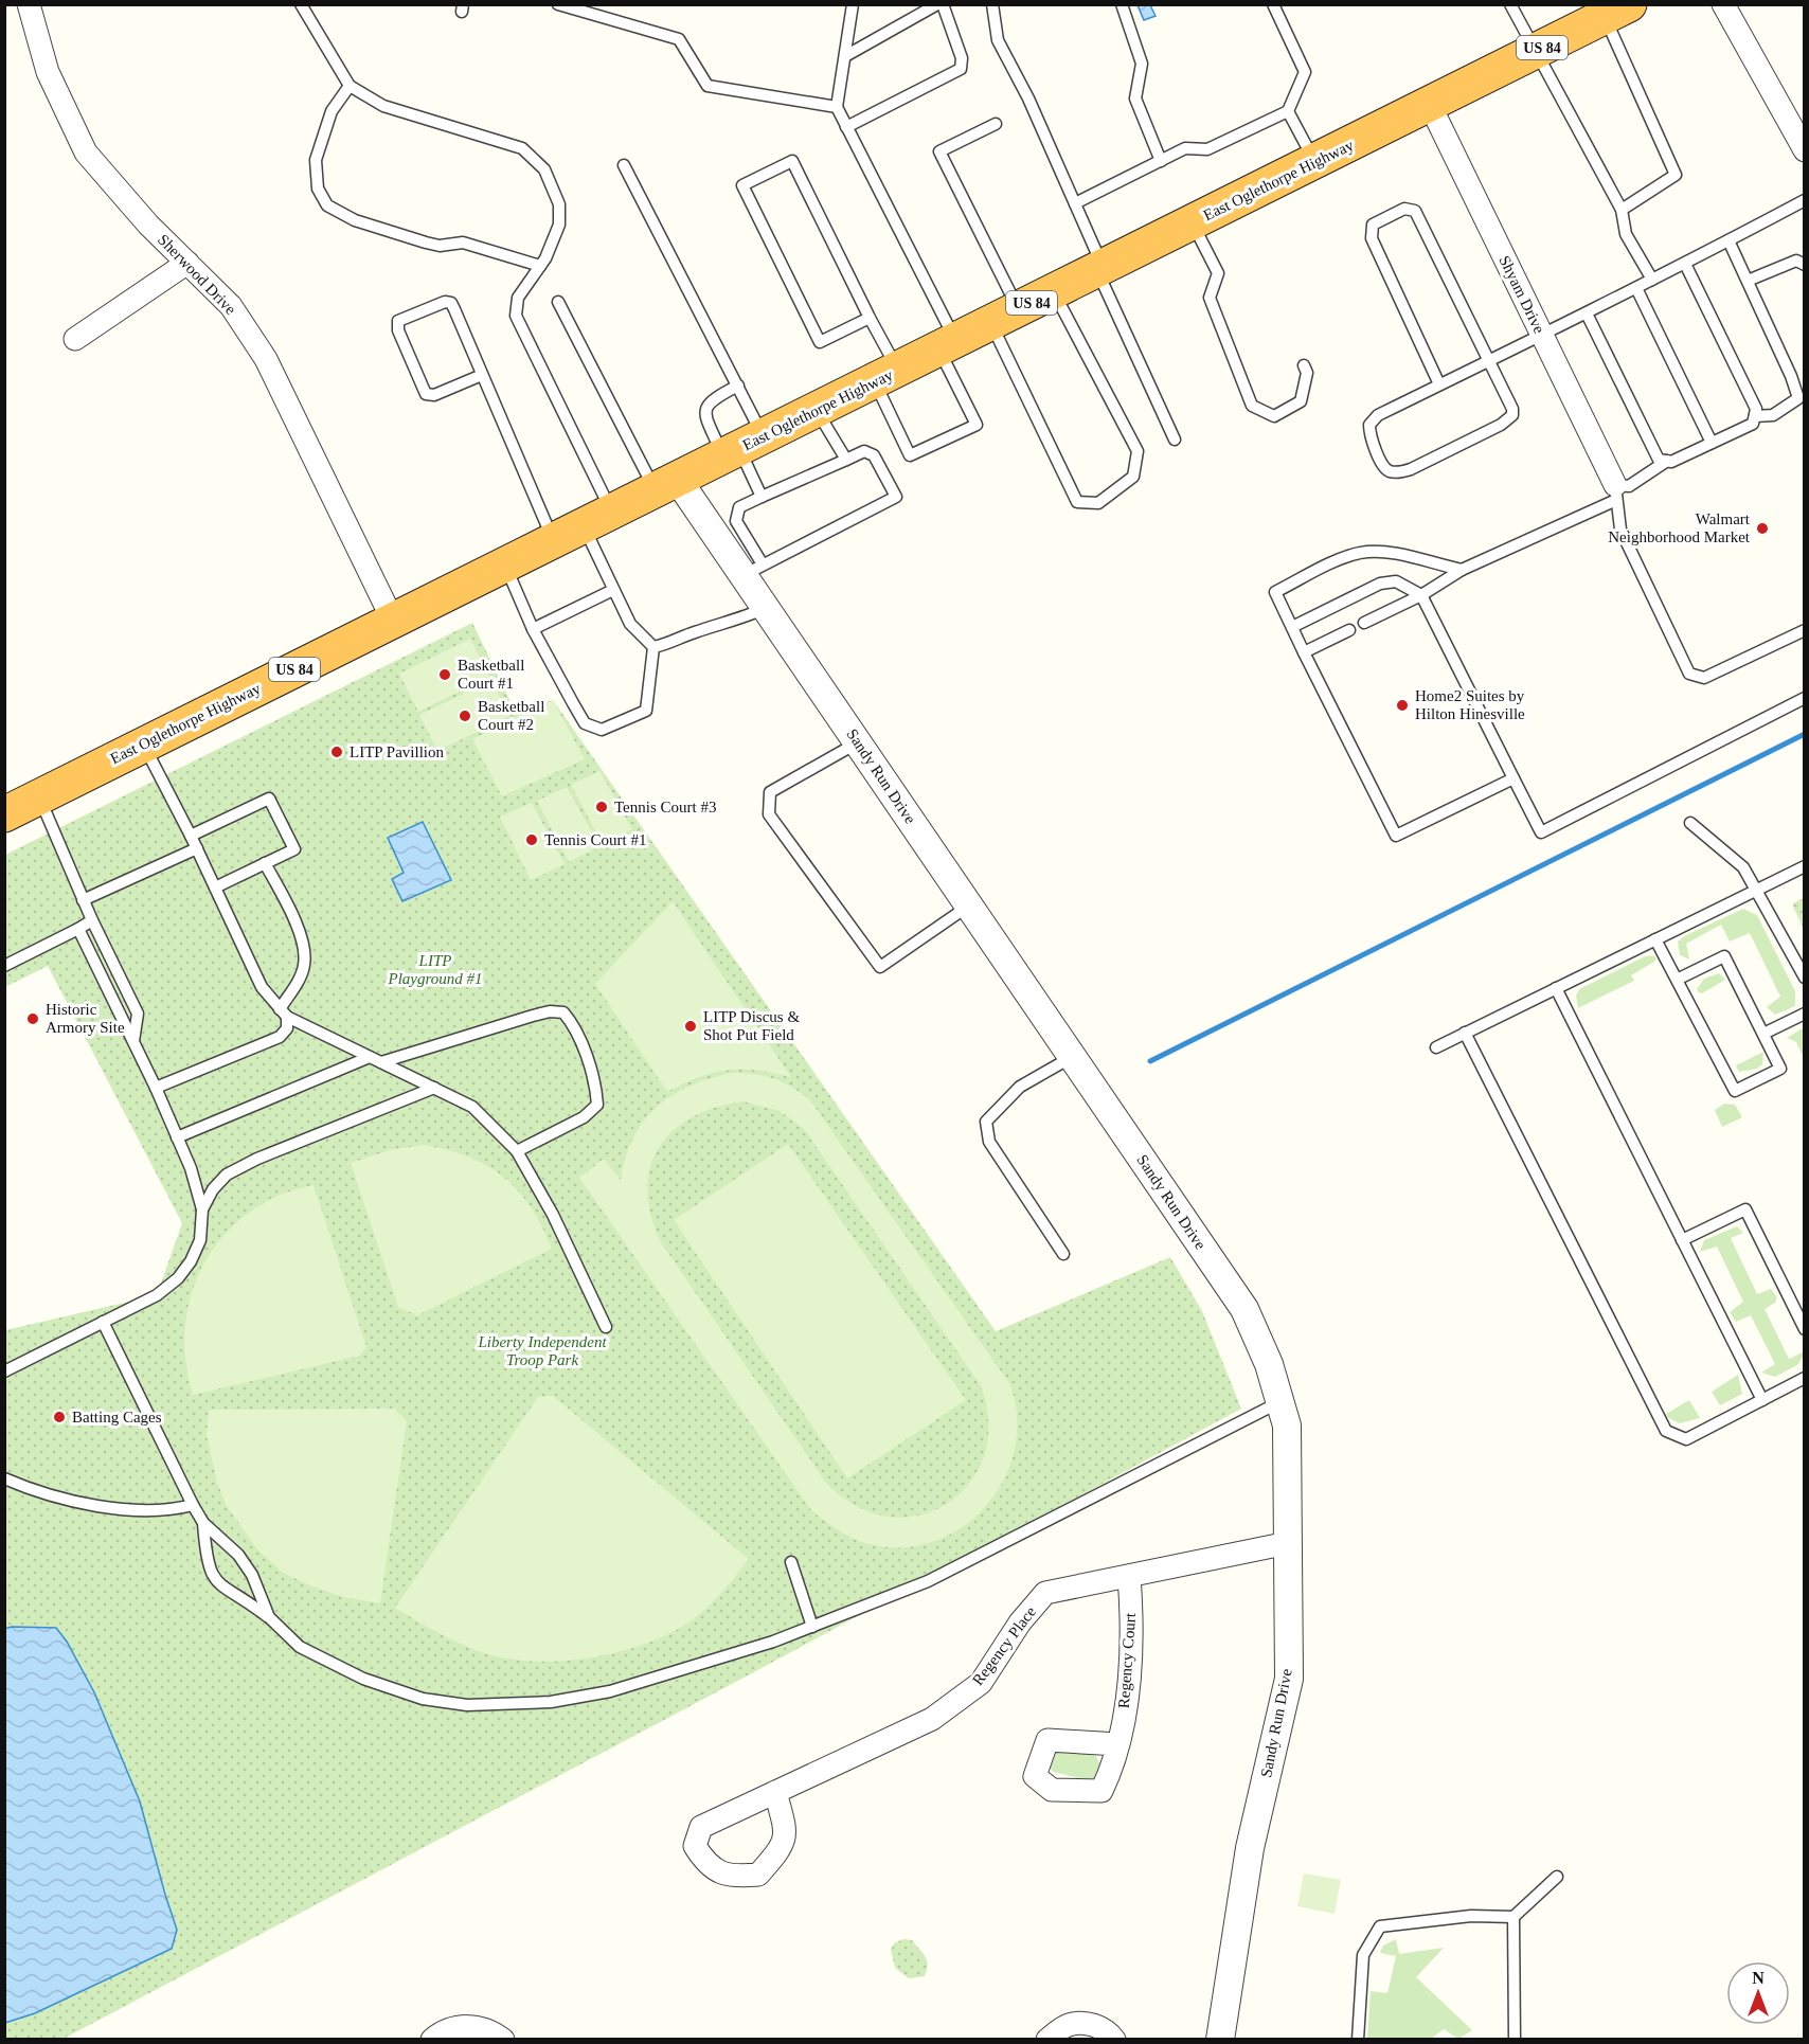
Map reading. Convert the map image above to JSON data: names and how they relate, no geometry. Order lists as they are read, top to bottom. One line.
{"streets":{"highway":["US 84","East Oglethorpe Highway"],"street":["Sherwood Drive","Shyam Drive","Sandy Run Drive","Regency Place","Regency Court"]},"crossings":[["East Oglethorpe Highway","Sherwood Drive"],["East Oglethorpe Highway","Shyam Drive"],["East Oglethorpe Highway","Sandy Run Drive"],["Sandy Run Drive","Regency Place"],["Regency Place","Regency Court"]],"parks":["LITP Playground #1","Liberty Independent Troop Park"],"places":["Walmart Neighborhood Market","Basketball Court #1","Home2 Suites by Hilton Hinesville","Basketball Court #2","LITP Pavillion","Tennis Court #3","Tennis Court #1","Historic Armory Site","LITP Discus & Shot Put Field","Batting Cages"],"north":"top"}
